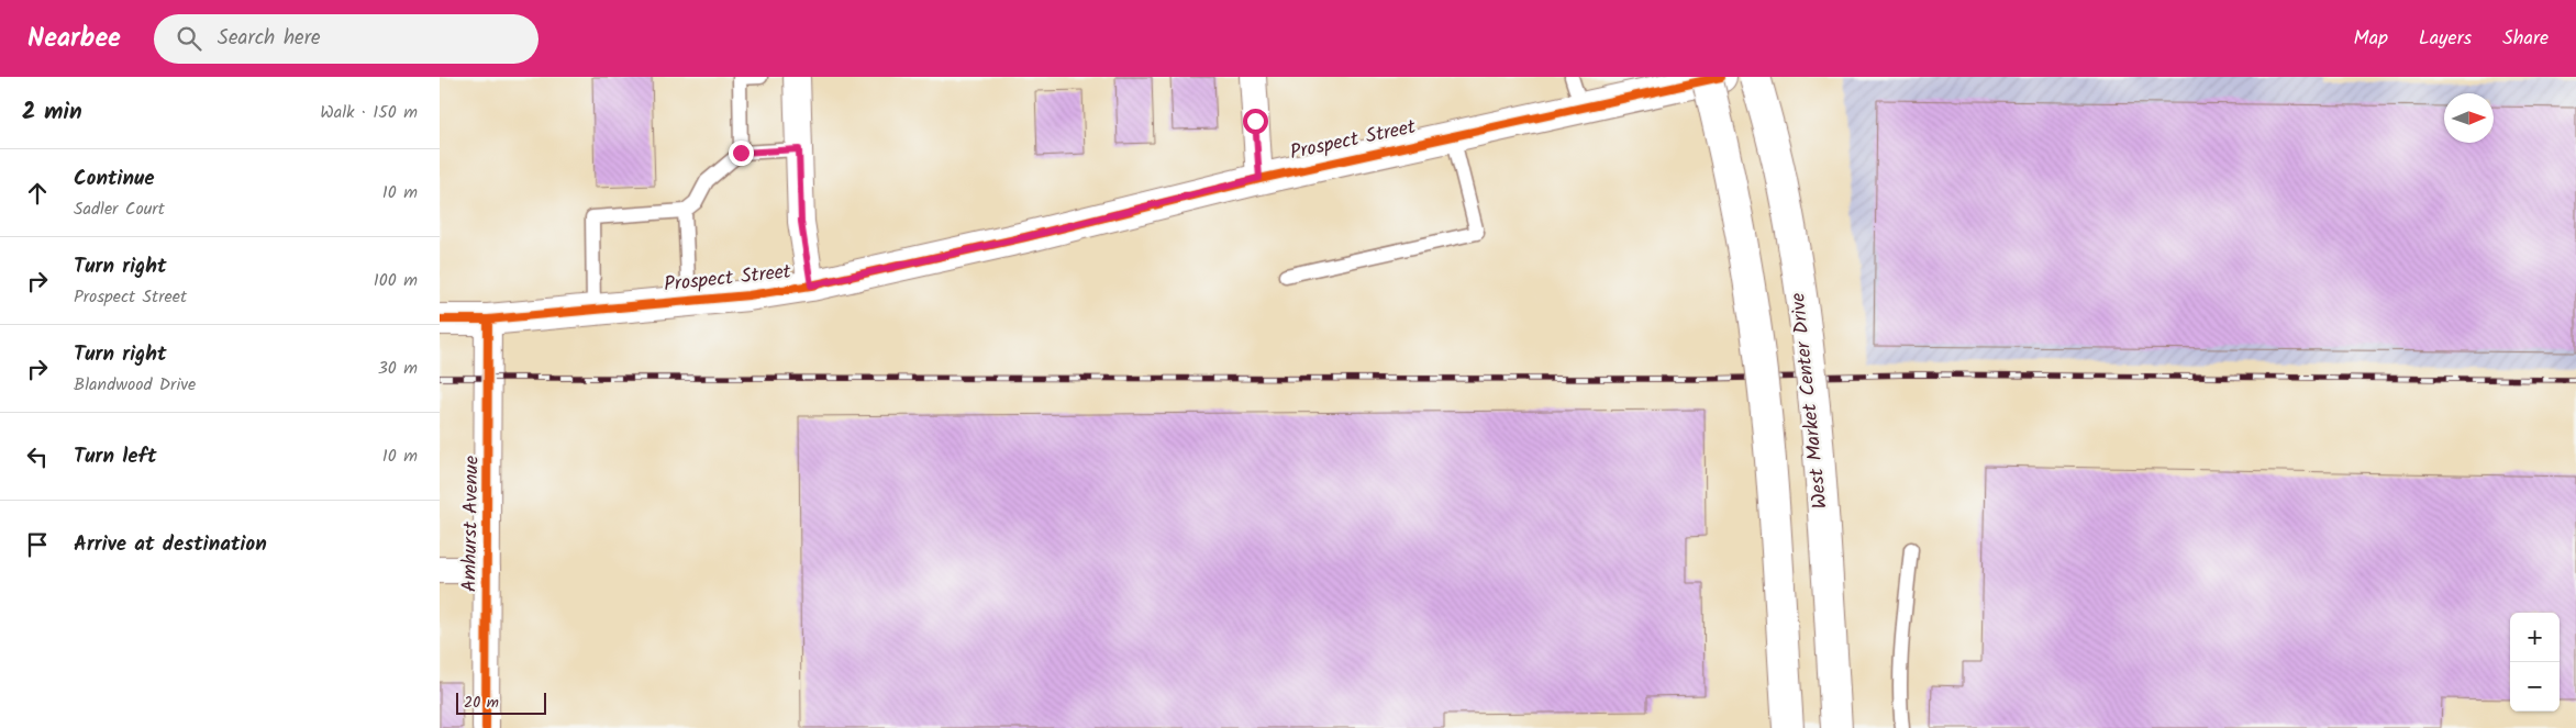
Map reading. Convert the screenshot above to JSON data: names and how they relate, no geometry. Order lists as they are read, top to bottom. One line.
{"streets":{"street":["Prospect Street","West Market Center Drive","Amhurst Avenue"]},"crossings":[["Prospect Street","Amhurst Avenue"]],"scale_bar":"20 m","north":"right","page":{"header":"Nearbee","search":"Search here","nav":["Map","Layers","Share"],"heading":["2 min","Walk · 150 m"],"list":[["Continue","Sadler Court","10 m"],["Turn right","Prospect Street","100 m"],["Turn right","Blandwood Drive","30 m"],["Turn left","10 m"],"Arrive at destination"],"map_buttons":["+","−"],"scale":"20 m"}}
